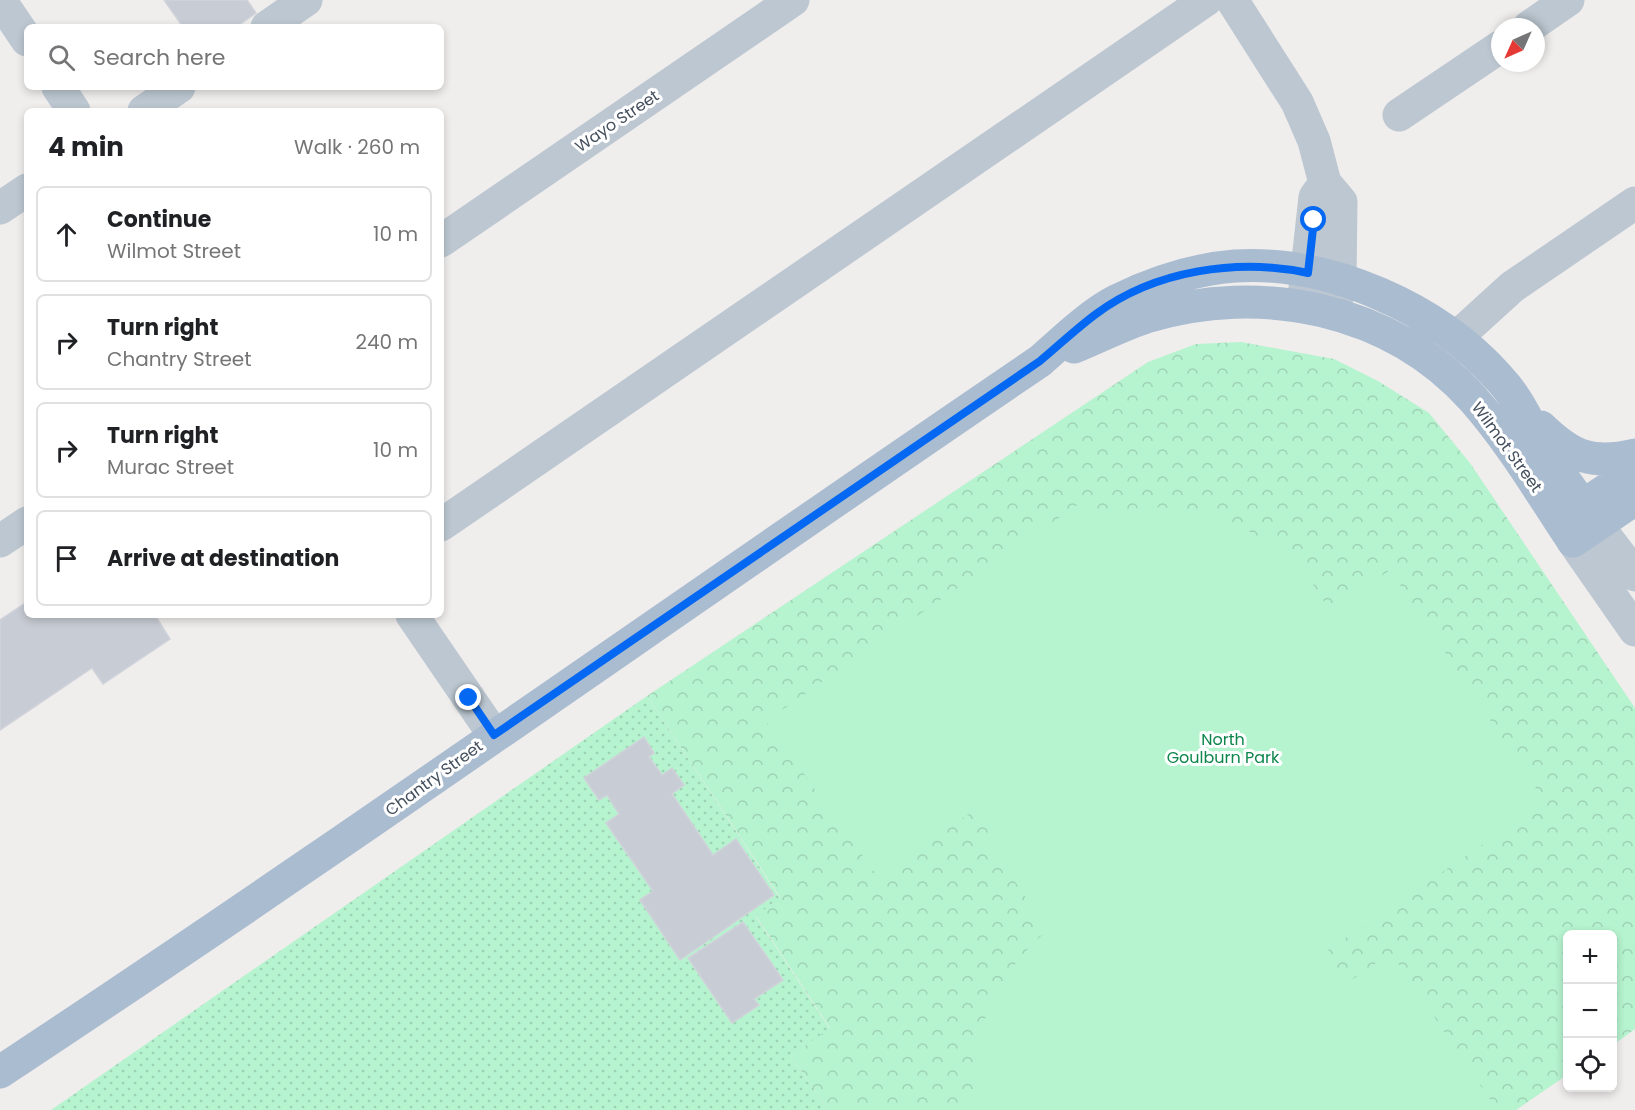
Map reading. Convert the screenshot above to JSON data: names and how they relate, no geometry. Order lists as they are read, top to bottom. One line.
{"streets":{"main road":["Wilmot Street","Chantry Street"],"street":["Wayo Street"]},"crossings":[["Wilmot Street","Chantry Street"]],"parks":["North Goulburn Park"],"north":"bottom left","page":{"search":"Search here","heading":["4 min","Walk · 260 m"],"list":[["Continue","Wilmot Street","10 m"],["Turn right","Chantry Street","240 m"],["Turn right","Murac Street","10 m"],"Arrive at destination"],"map_buttons":["+","−"]}}
